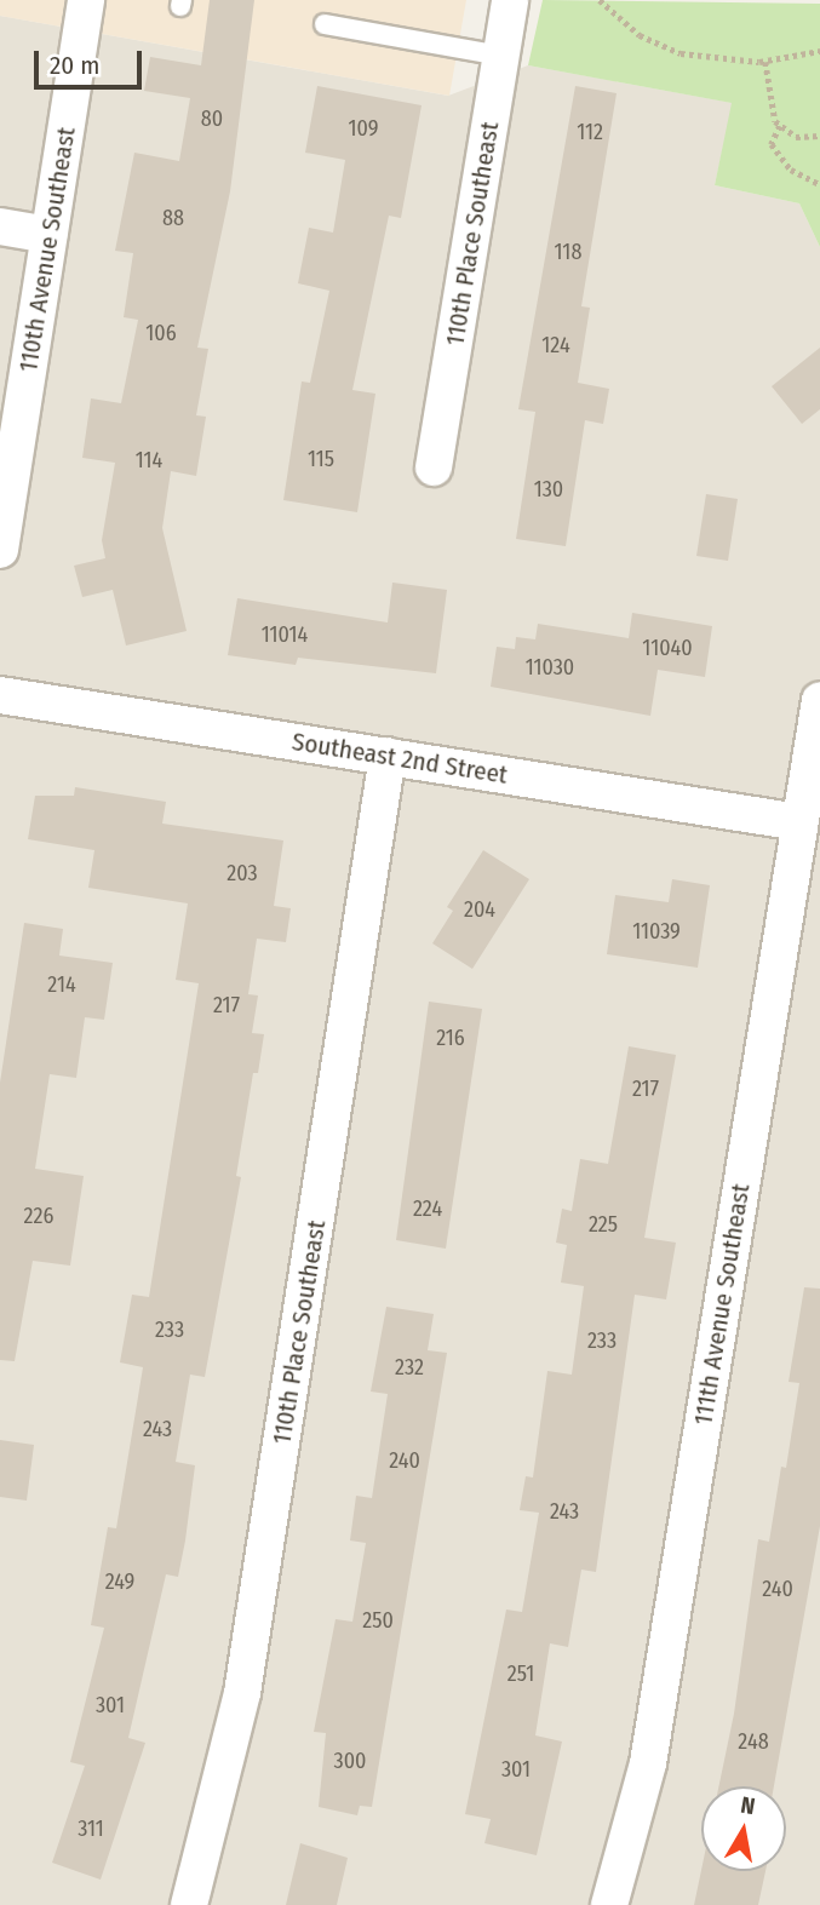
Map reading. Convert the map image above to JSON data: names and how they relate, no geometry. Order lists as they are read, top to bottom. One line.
{"streets":{"street":["110th Place Southeast","110th Avenue Southeast","Southeast 2nd Street","111th Avenue Southeast"]},"crossings":[["110th Place Southeast","Southeast 2nd Street"],["Southeast 2nd Street","111th Avenue Southeast"]],"house_numbers":["80","109","112","88","118","106","124","115","114","130","11014","11040","11030","203","204","11039","214","217","216","217","224","226","225","233","233","232","243","240","243","249","240","250","251","301","248","300","301","311"],"scale_bar":"20 m","north":"top"}
